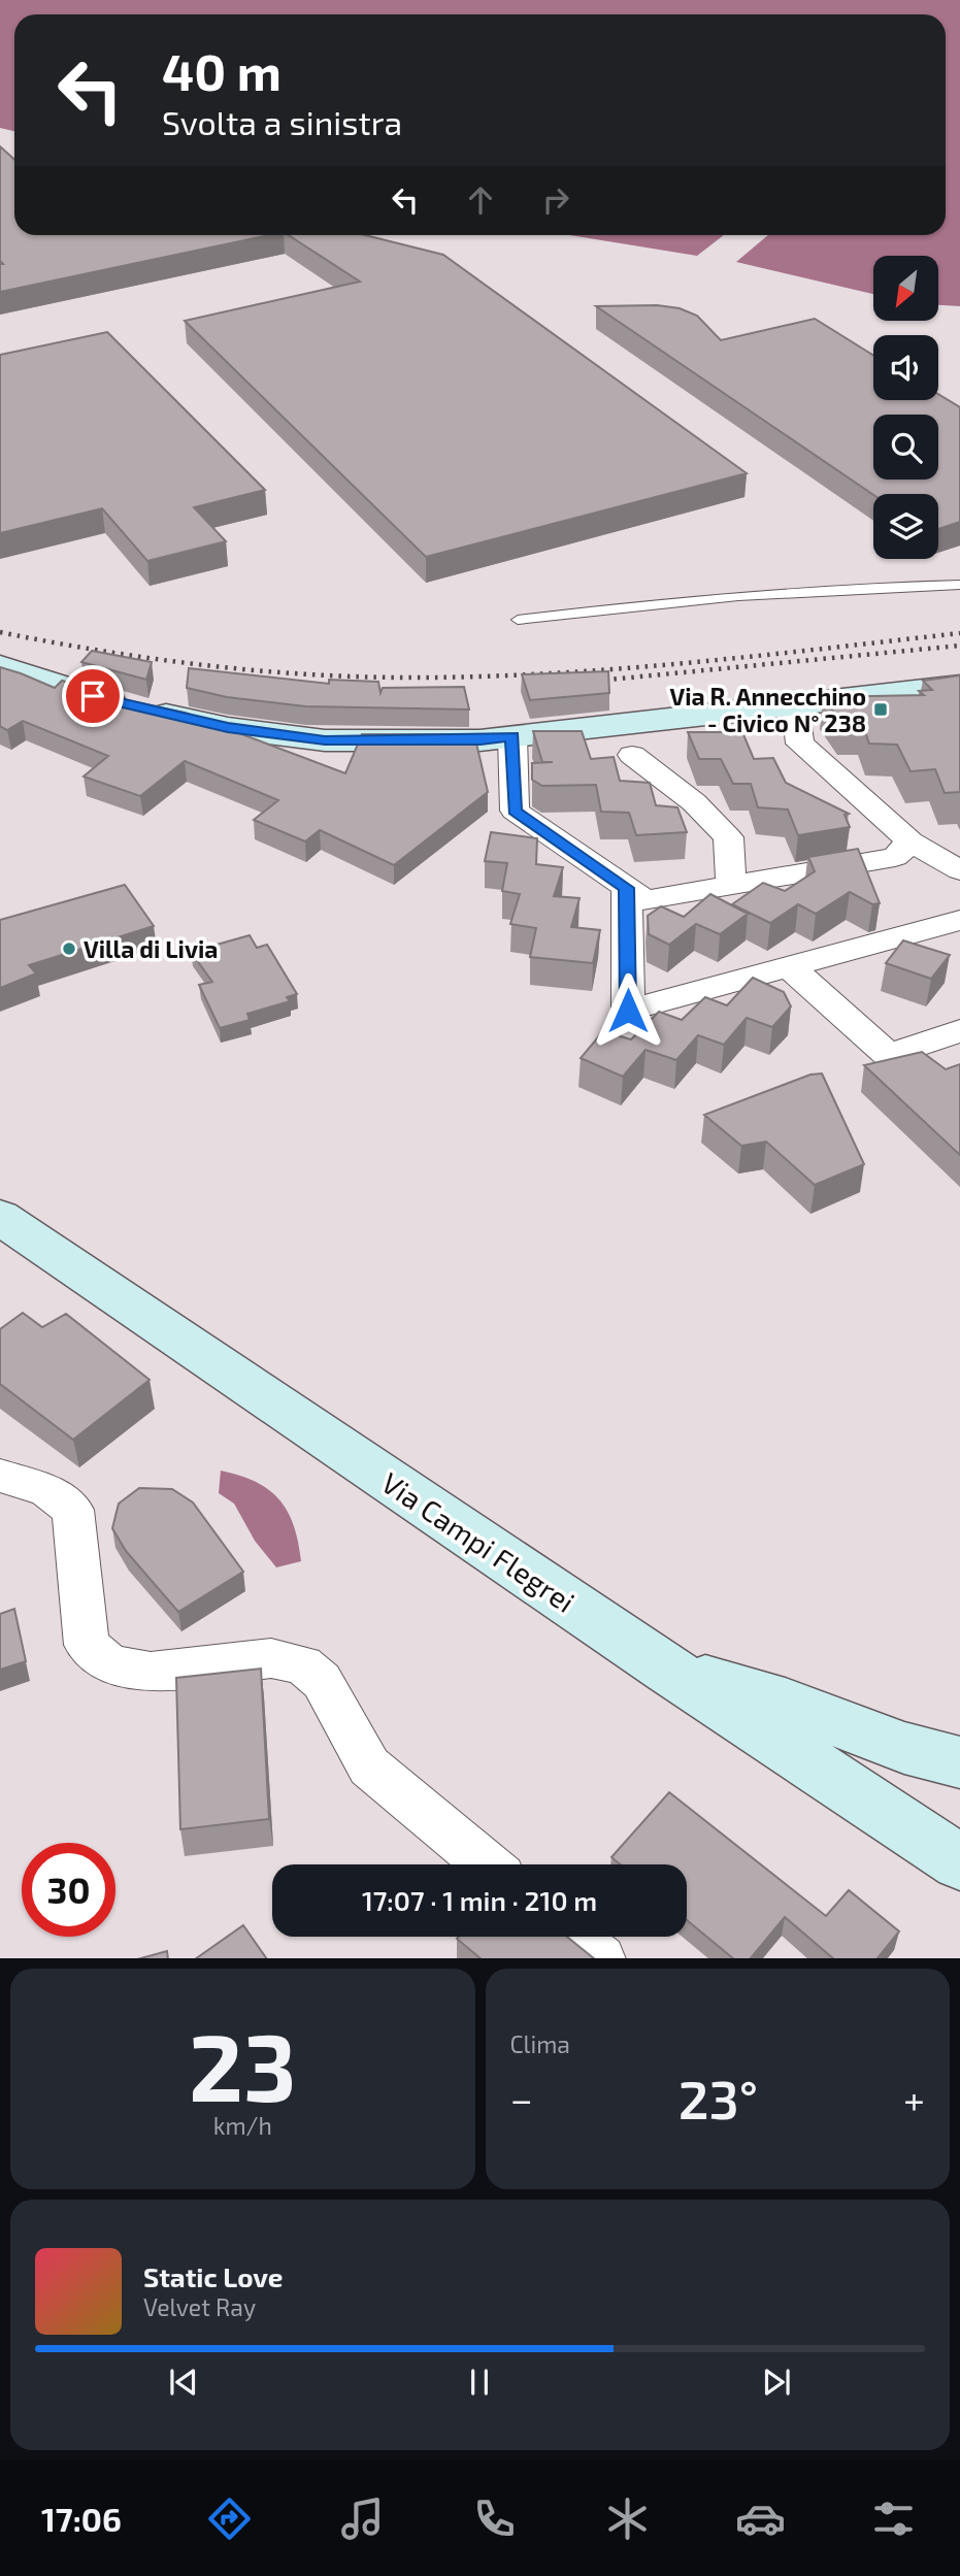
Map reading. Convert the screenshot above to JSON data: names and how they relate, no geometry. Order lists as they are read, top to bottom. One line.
{"streets":{"street":["Via Campi Flegrei"]},"places":{"transit":["Via R. Annecchino - Civico N° 238"],"other":["Villa di Livia"]},"north":"bottom left","page":{"turn":["40 m","Svolta a sinistra"],"limit":"30","trip":"17:07 · 1 min · 210 m","tile":[["23","km/h"],"Clima"],"heat":["−","23°","+"],"song":["Static Love","Velvet Ray"],"tabs":"17:06"}}
